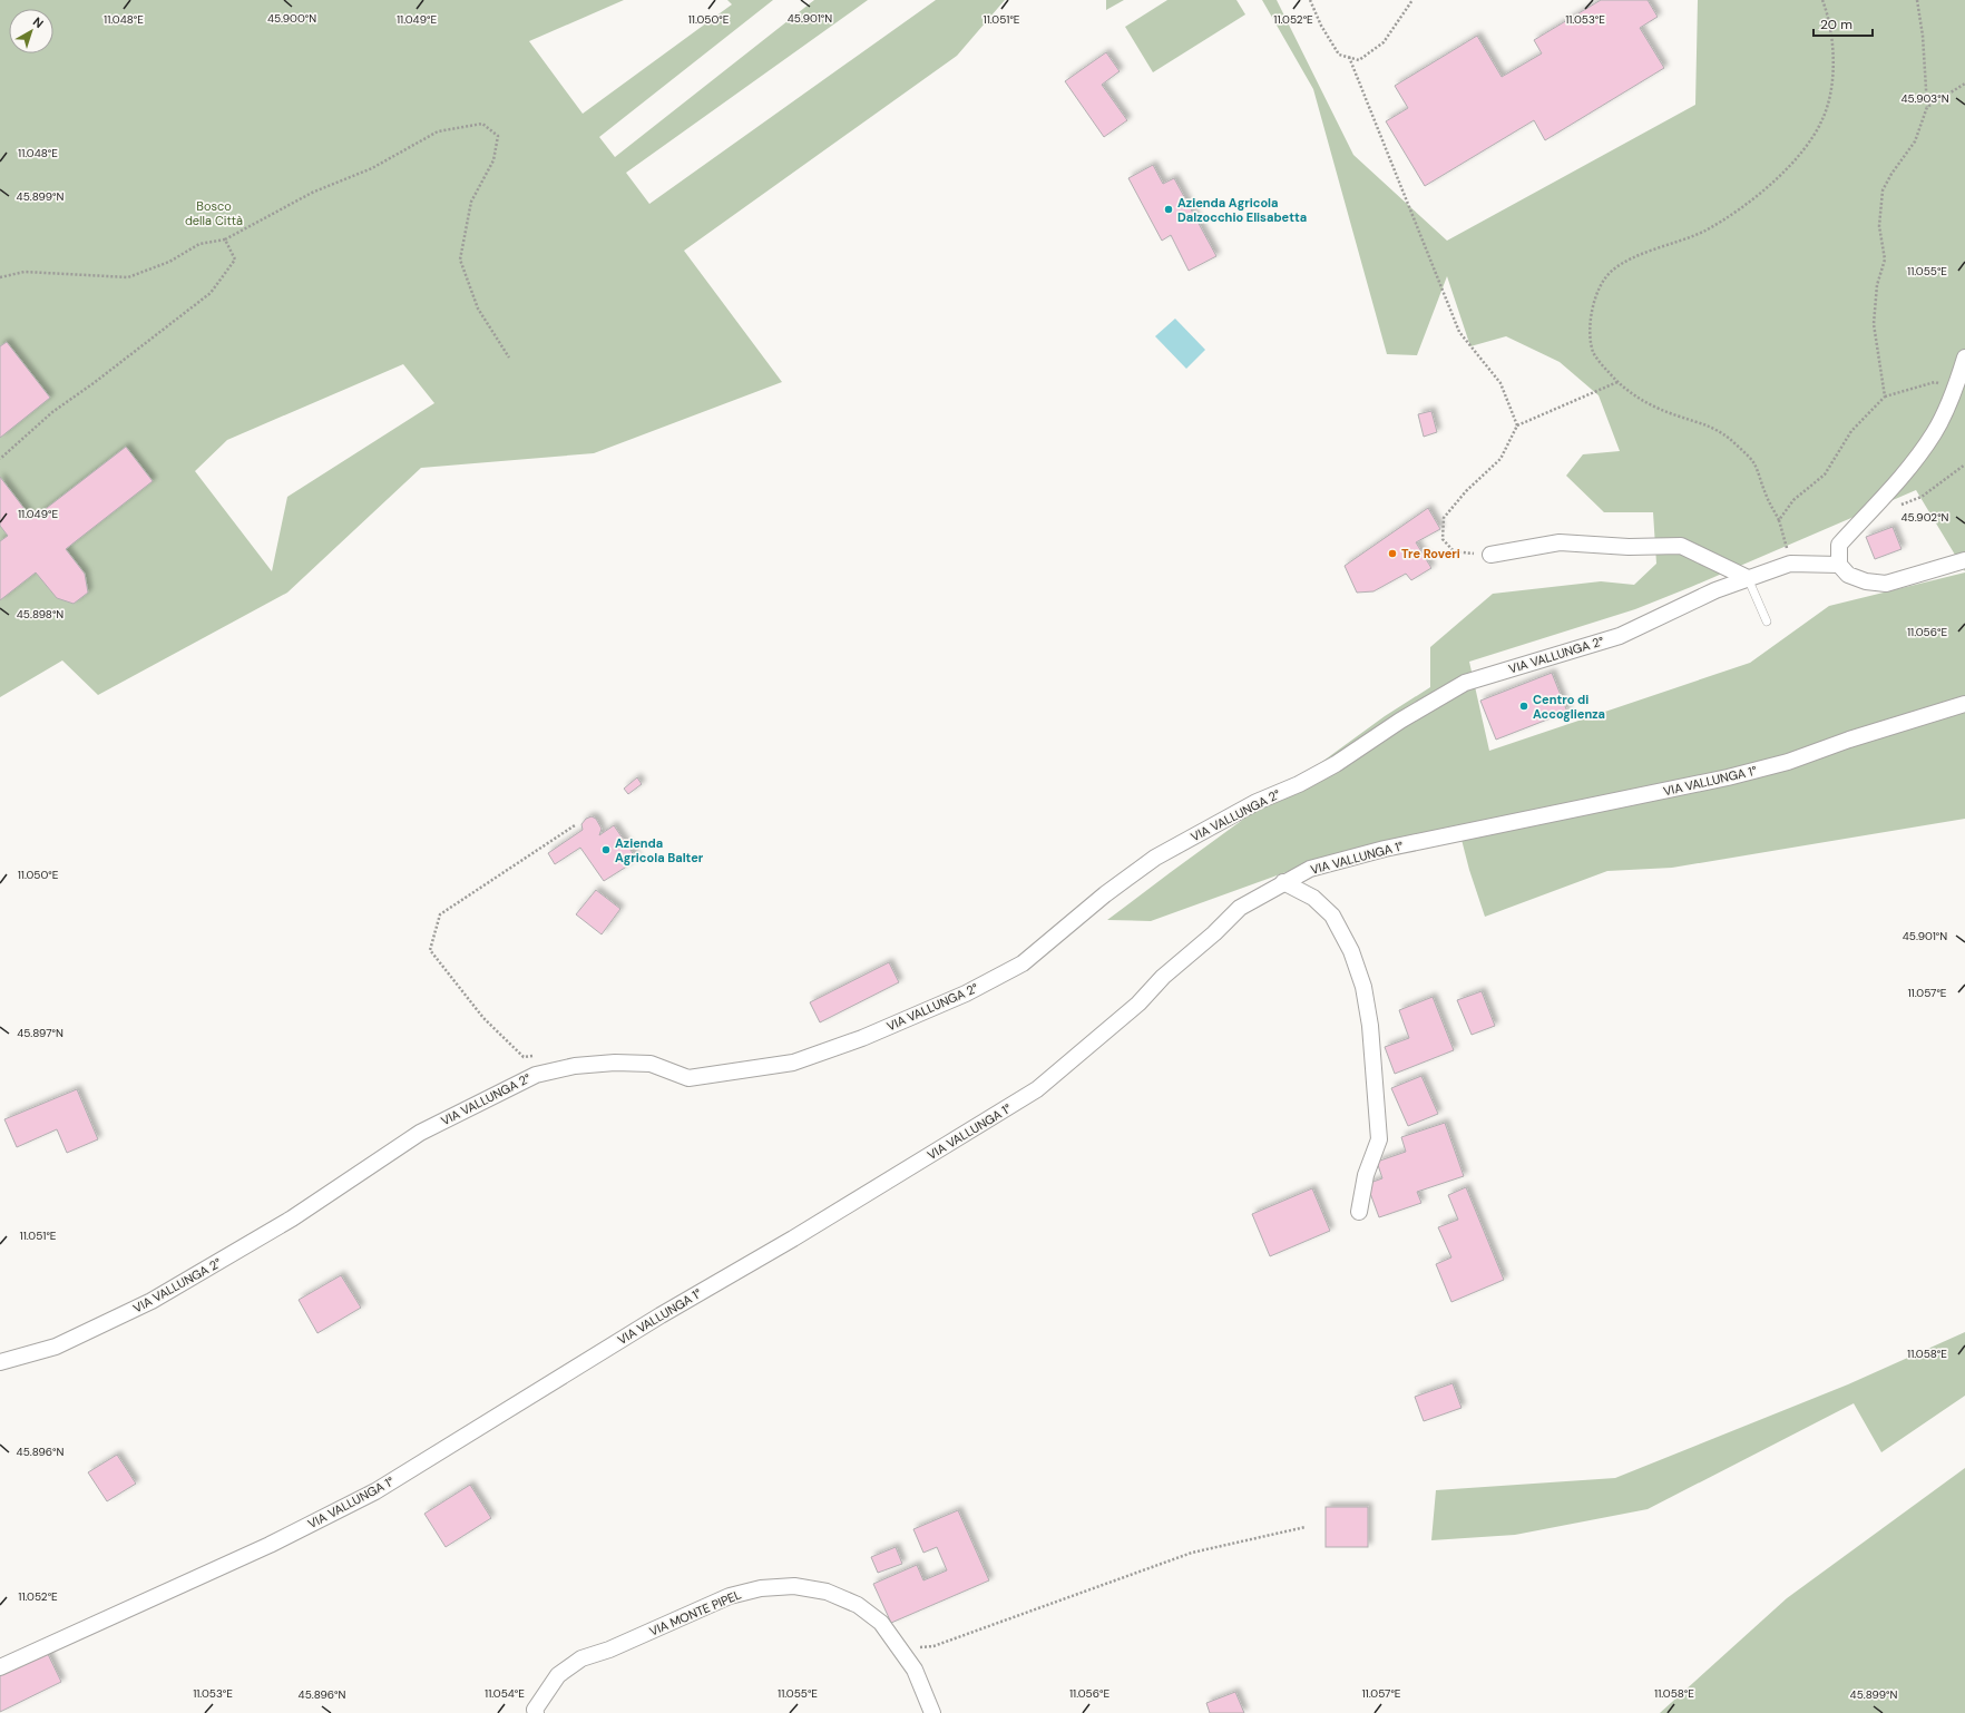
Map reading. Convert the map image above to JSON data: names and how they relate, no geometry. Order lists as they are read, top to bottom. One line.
{"streets":{"street":["VIA VALLUNGA 2°","VIA VALLUNGA 1°","VIA MONTE PIPEL"]},"parks":["Bosco della Città"],"places":["Azienda Agricola Dalzocchio Elisabetta","Tre Roveri","Centro di Accoglienza","Azienda Agricola Balter"],"scale_bar":"20 m","north":"top right","coordinates":["45.900°N","45.901°N","11.049°E","11.051°E","11.052°E","11.053°E","11.048°E","11.050°E","45.903°N","45.899°N","11.055°E","45.902°N","45.898°N","11.056°E","11.057°E","45.897°N","11.058°E","45.896°N","11.054°E"]}
